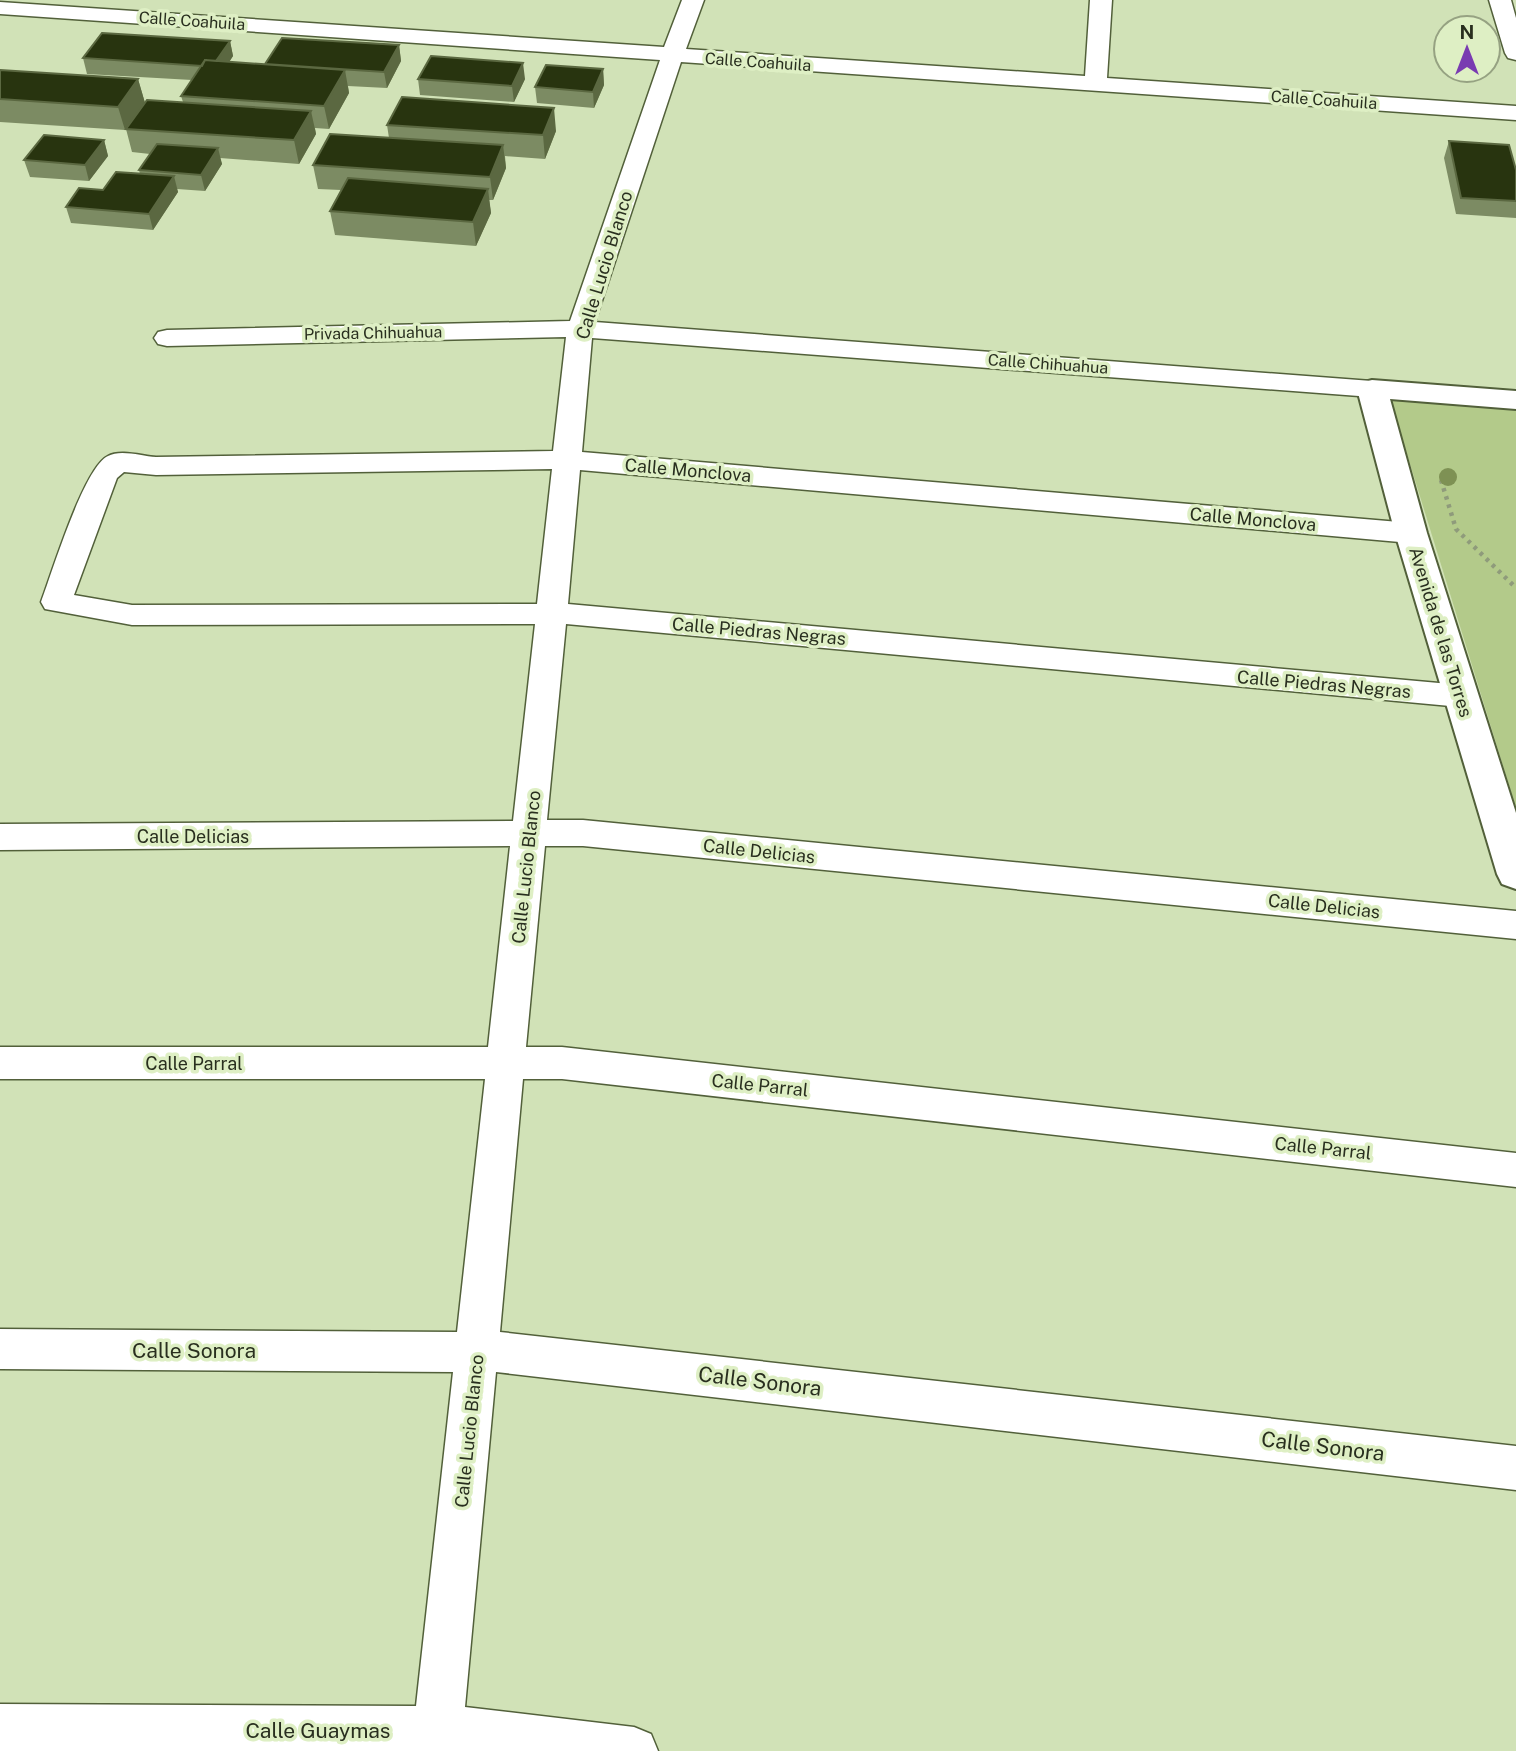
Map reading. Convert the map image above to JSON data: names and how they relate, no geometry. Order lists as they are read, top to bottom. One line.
{"streets":{"street":["Calle Coahuila","Calle Lucio Blanco","Privada Chihuahua","Calle Chihuahua","Calle Monclova","Calle Piedras Negras","Avenida de las Torres","Calle Delicias","Calle Parral","Calle Sonora","Calle Guaymas"]},"crossings":[["Calle Coahuila","Calle Lucio Blanco"],["Calle Lucio Blanco","Privada Chihuahua"],["Calle Lucio Blanco","Calle Chihuahua"],["Calle Lucio Blanco","Calle Monclova"],["Calle Lucio Blanco","Calle Piedras Negras"],["Calle Lucio Blanco","Calle Delicias"],["Calle Lucio Blanco","Calle Parral"],["Calle Lucio Blanco","Calle Sonora"],["Calle Lucio Blanco","Calle Guaymas"],["Privada Chihuahua","Calle Chihuahua"],["Calle Chihuahua","Avenida de las Torres"],["Calle Monclova","Calle Piedras Negras"],["Calle Monclova","Avenida de las Torres"],["Calle Piedras Negras","Avenida de las Torres"]],"north":"top"}
